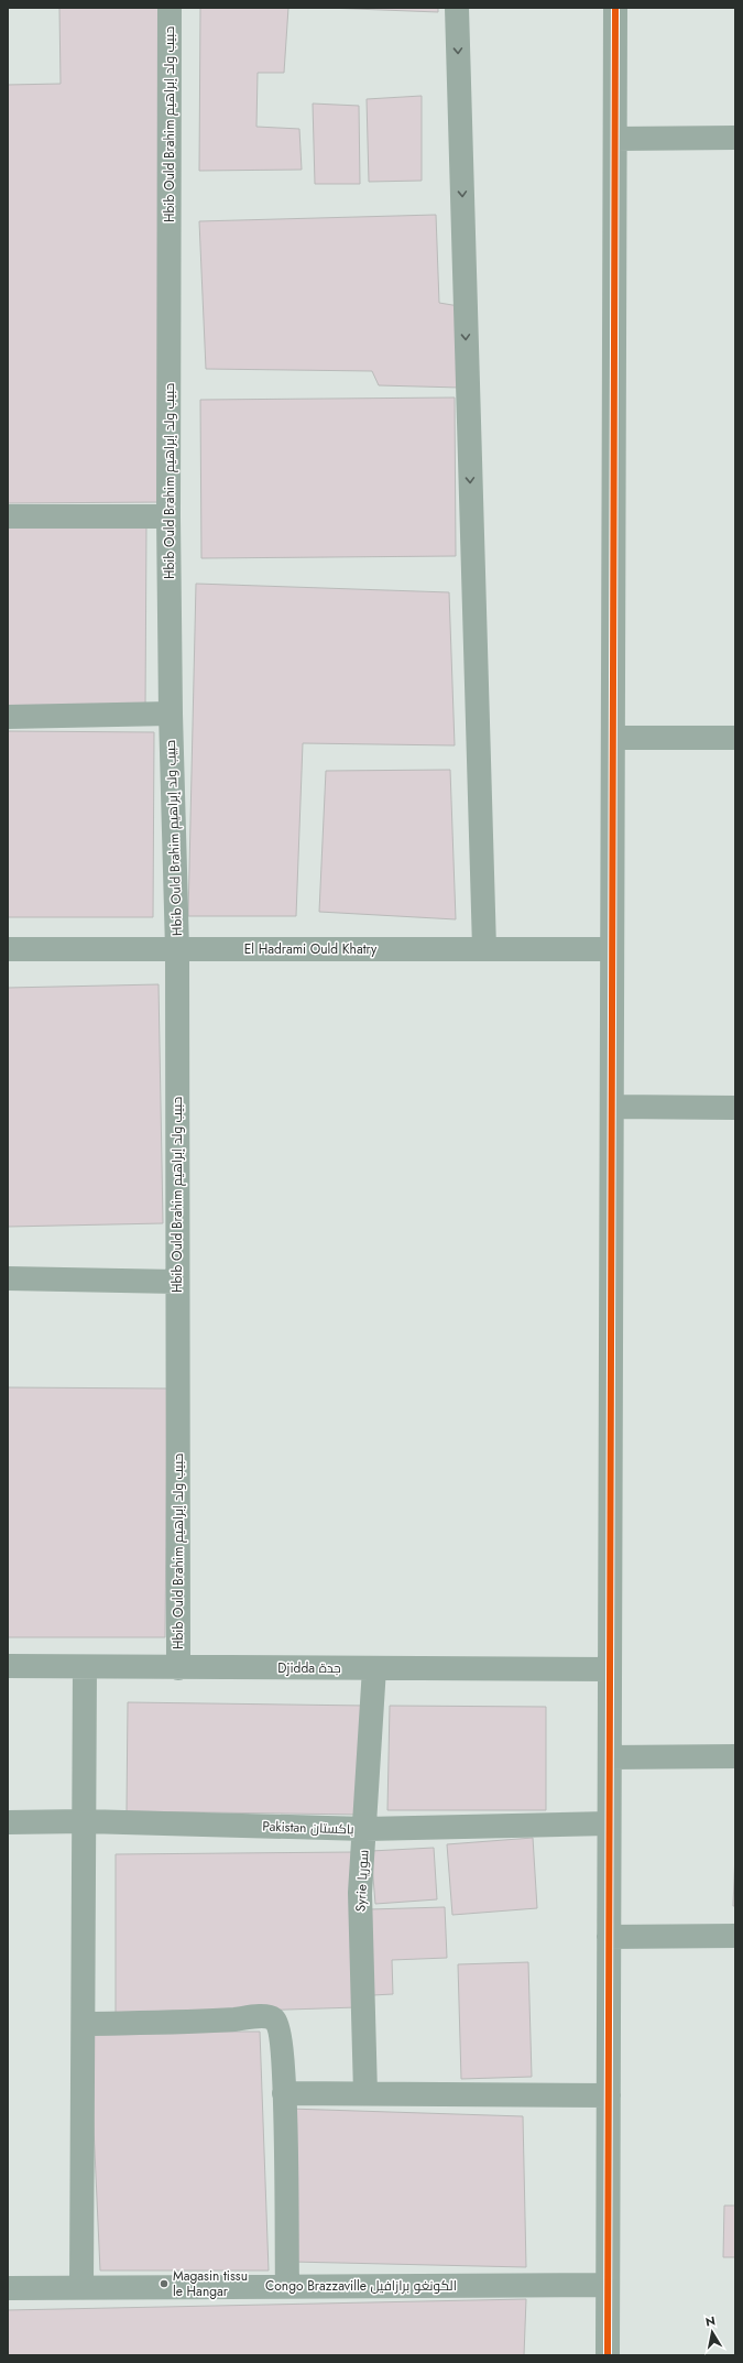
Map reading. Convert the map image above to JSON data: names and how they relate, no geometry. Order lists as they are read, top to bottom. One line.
{"streets":{"street":["Hbib Ould Brahim حبيب ولد إبراهيم","El Hadrami Ould Khatry","Djidda جدة","Pakistan باكستان","Syrie سوريا","Congo Brazzaville الكونغو برازافيل"]},"crossings":[["Hbib Ould Brahim حبيب ولد إبراهيم","El Hadrami Ould Khatry"],["Hbib Ould Brahim حبيب ولد إبراهيم","Djidda جدة"],["Djidda جدة","Syrie سوريا"],["Pakistan باكستان","Syrie سوريا"]],"places":["Magasin tissu le Hangar"],"north":"top"}
